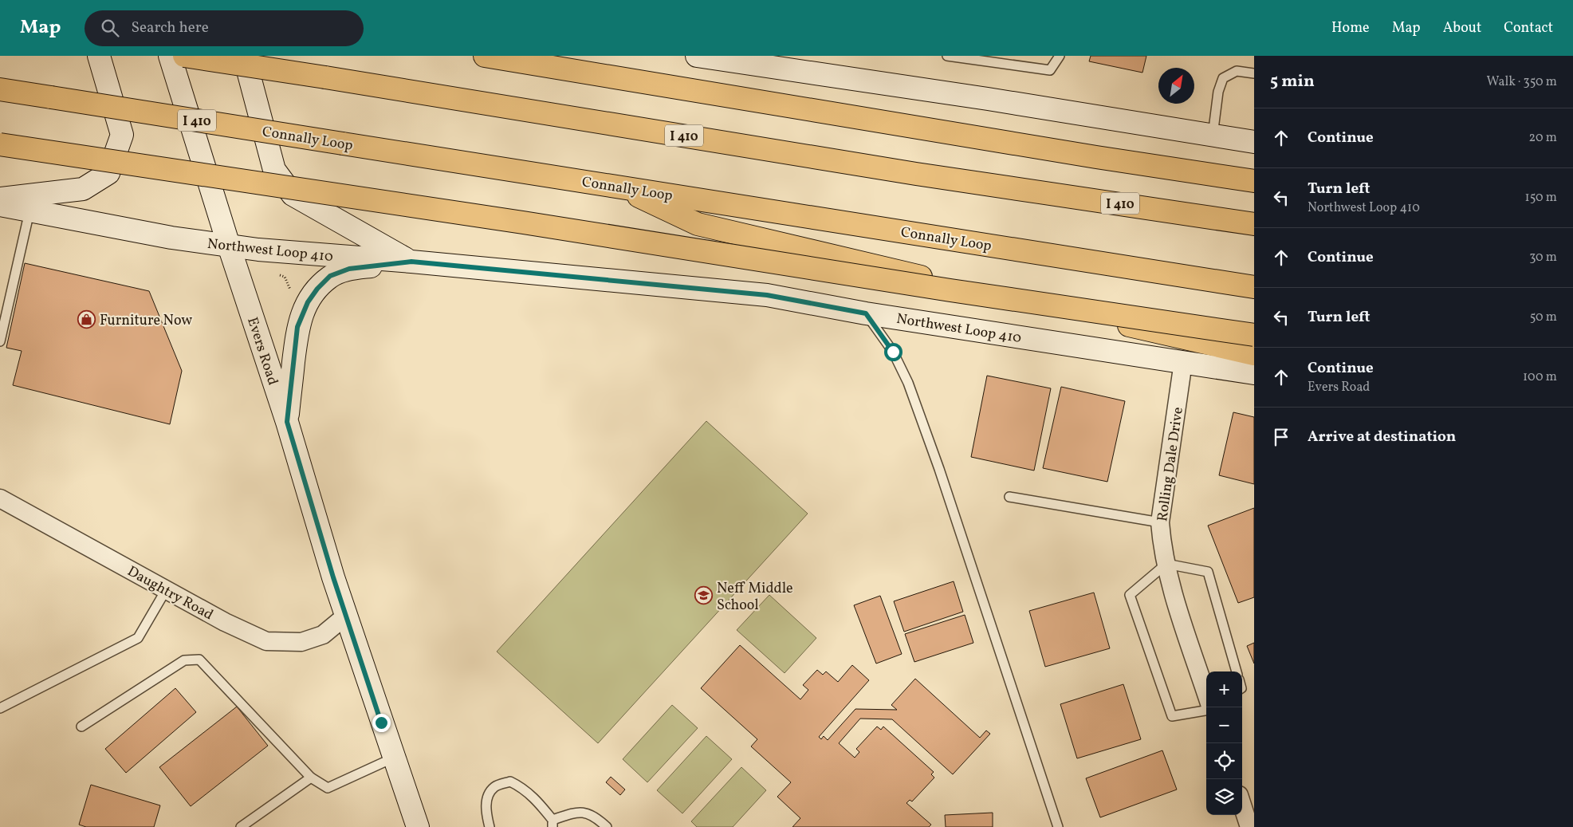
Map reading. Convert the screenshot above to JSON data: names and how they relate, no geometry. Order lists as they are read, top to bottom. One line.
{"streets":{"highway":["I 410","Connally Loop"],"main road":["Northwest Loop 410","Evers Road"],"street":["Rolling Dale Drive","Daughtry Road"]},"crossings":[["Northwest Loop 410","Evers Road"],["Northwest Loop 410","Rolling Dale Drive"],["Evers Road","Daughtry Road"]],"places":{"shop":["Furniture Now"],"school or university":["Neff Middle School"]},"north":"top right","page":{"header":"Map","search":"Search here","nav":["Home","Map","About","Contact"],"heading":["5 min","Walk · 350 m"],"list":[["Continue","20 m"],["Turn left","Northwest Loop 410","150 m"],["Continue","30 m"],["Turn left","50 m"],["Continue","Evers Road","100 m"],"Arrive at destination"],"map_buttons":["+","−"]}}
